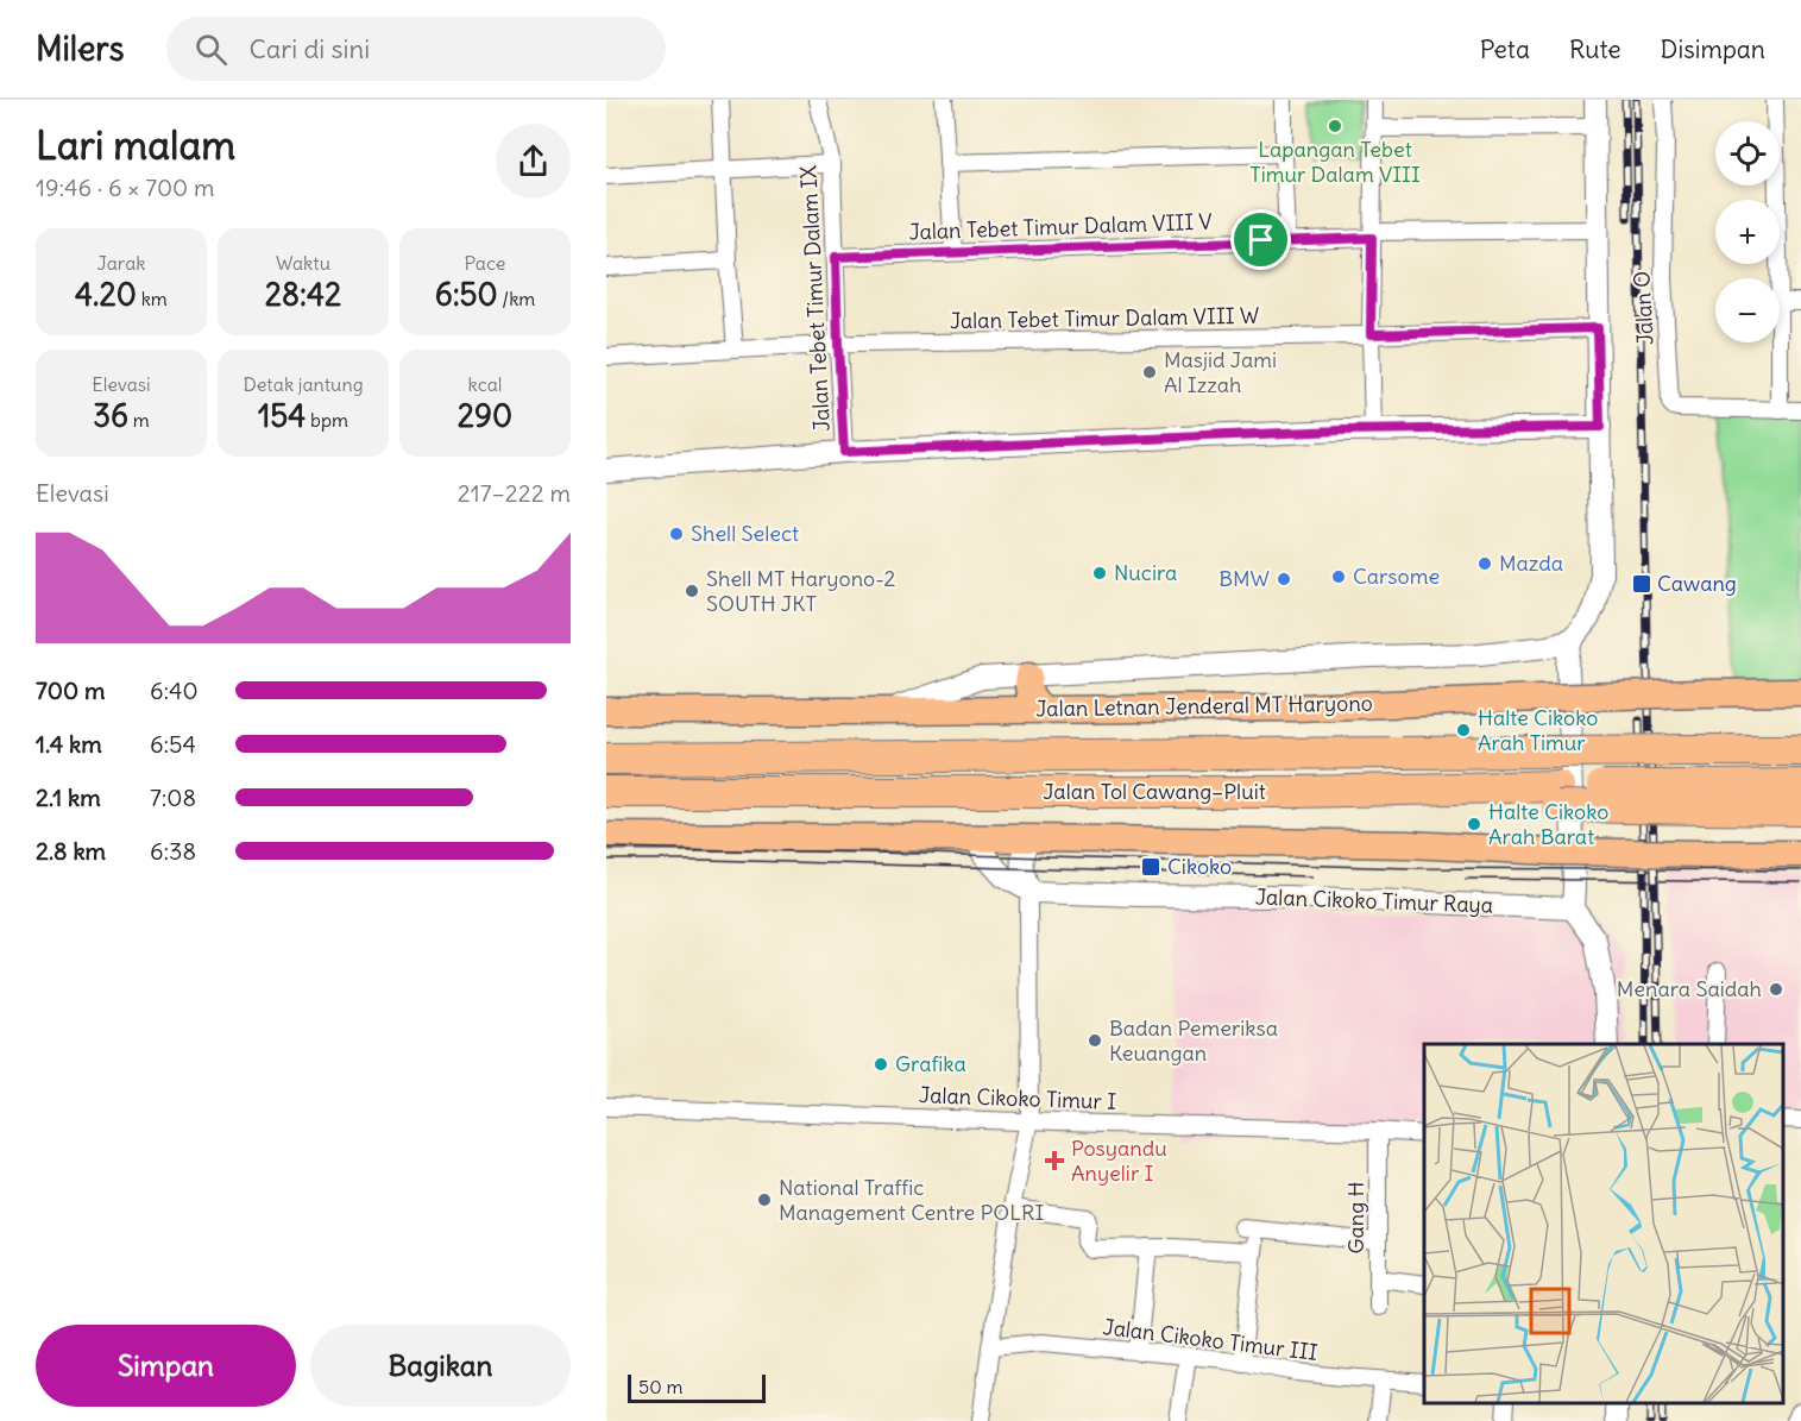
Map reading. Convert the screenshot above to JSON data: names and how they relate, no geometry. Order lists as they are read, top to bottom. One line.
{"streets":{"highway":["Jalan Letnan Jenderal MT Haryono","Jalan Tol Cawang–Pluit"],"street":["Jalan Tebet Timur Dalam VIII V","Jalan Tebet Timur Dalam IX","Jalan O","Jalan Tebet Timur Dalam VIII W","Jalan Cikoko Timur Raya","Jalan Cikoko Timur I","Gang H","Jalan Cikoko Timur III"]},"crossings":[["Jalan Tebet Timur Dalam VIII V","Jalan Tebet Timur Dalam IX"],["Jalan Tebet Timur Dalam IX","Jalan Tebet Timur Dalam VIII W"],["Jalan Cikoko Timur I","Gang H"]],"places":{"other":["Lapangan Tebet Timur Dalam VIII","Masjid Jami Al Izzah","Shell Select","Mazda","Nucira","Carsome","BMW","Shell MT Haryono-2 SOUTH JKT","Halte Cikoko Arah Timur","Halte Cikoko Arah Barat","Menara Saidah","Badan Pemeriksa Keuangan","Grafika","National Traffic Management Centre POLRI"],"transit":["Cawang","Cikoko"],"health":["Posyandu Anyelir I"]},"scale_bar":"50 m","page":{"header":"Milers","search":"Cari di sini","nav":["Peta","Rute","Disimpan"],"heading":["Lari malam","19:46 · 6 × 700 m"],"map_buttons":["+","−"],"stats":[["Jarak","4.20 km"],["Waktu","28:42"],["Pace","6:50 /km"],["Elevasi","36 m"],["Detak jantung","154 bpm"],["kcal","290"]],"chart":["Elevasi","217–222 m"],"list":[{"name":"700 m","note":"6:40"},{"name":"1.4 km","note":"6:54"},{"name":"2.1 km","note":"7:08"},{"name":"2.8 km","note":"6:38"}],"buttons":["Simpan","Bagikan"],"scale":"50 m"}}
